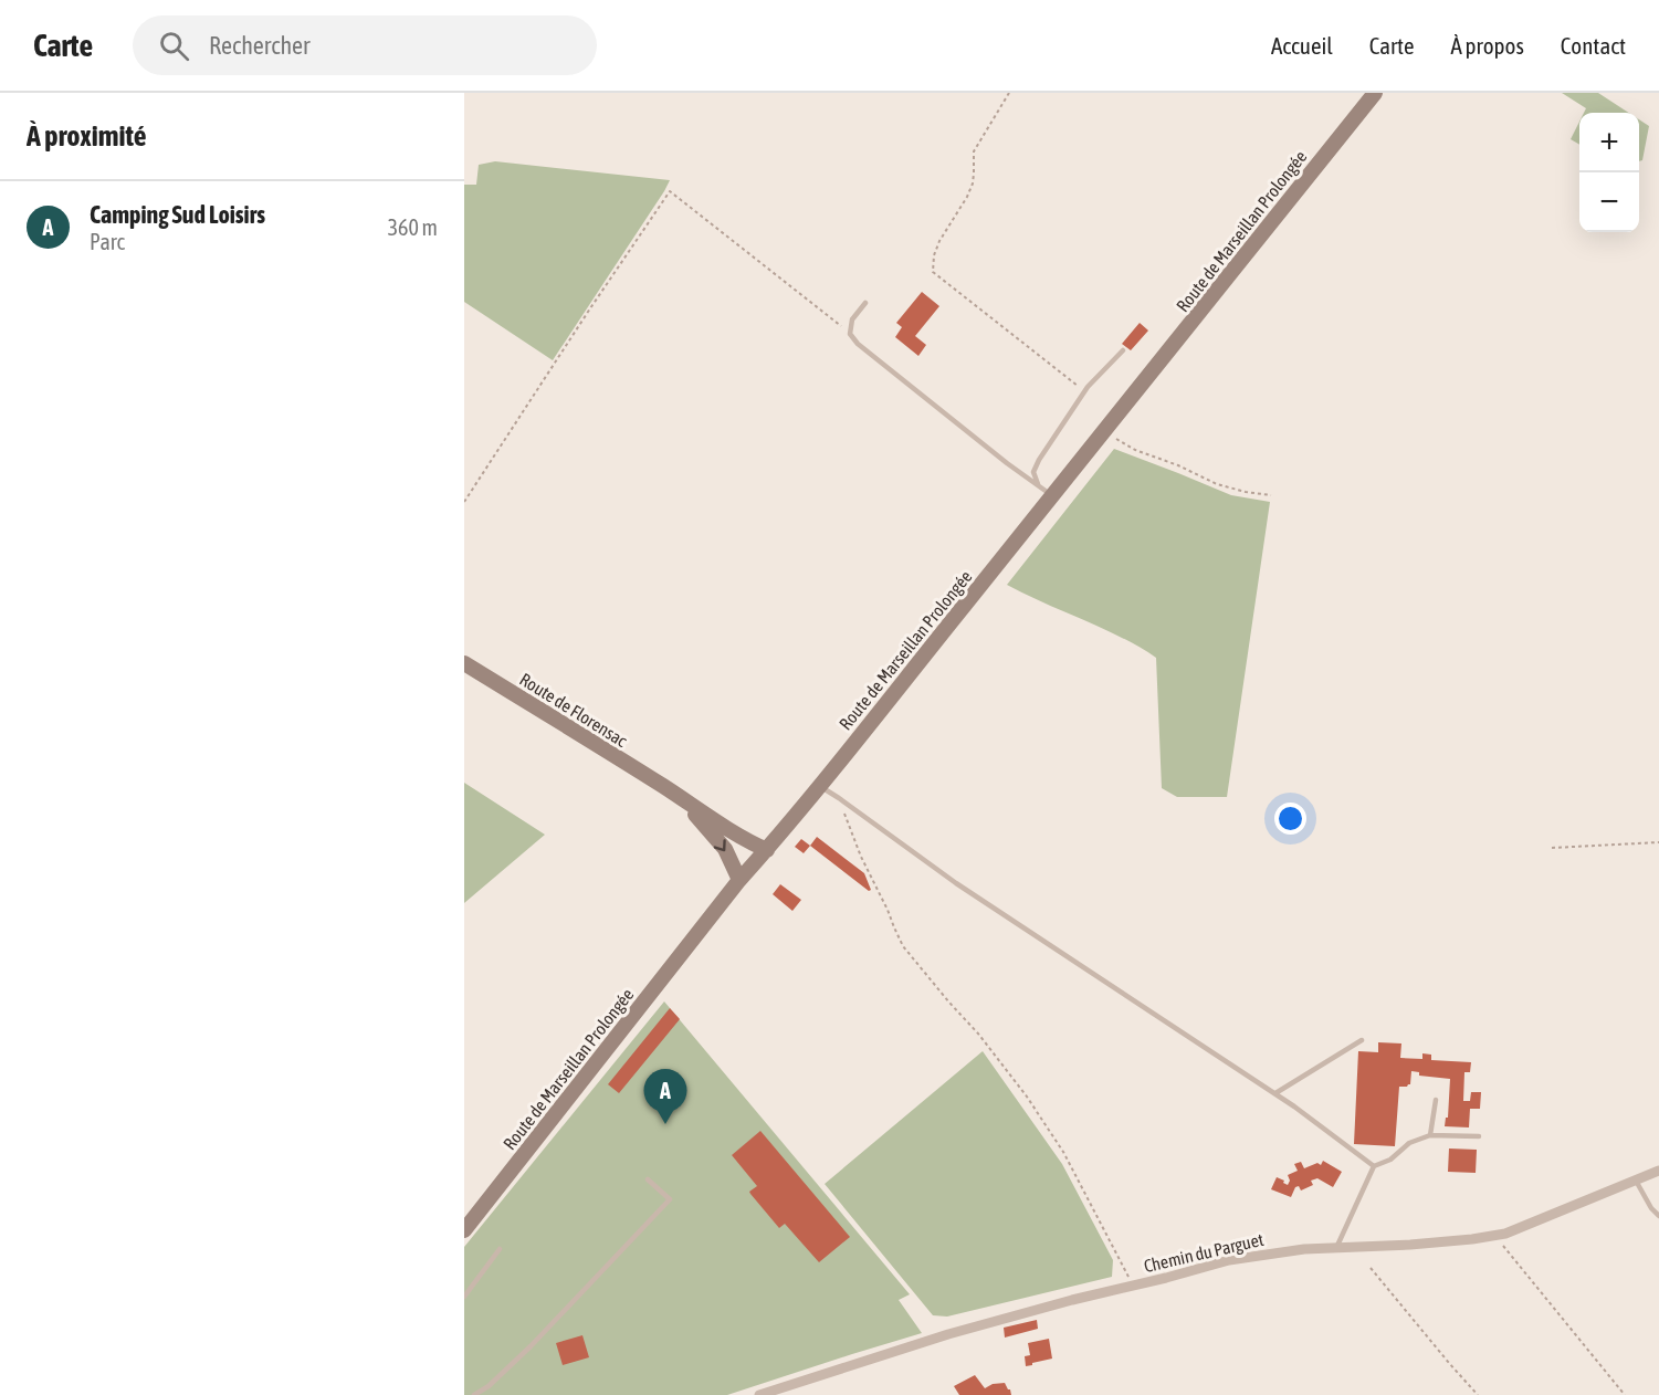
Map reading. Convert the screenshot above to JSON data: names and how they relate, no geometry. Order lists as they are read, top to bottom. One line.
{"streets":{"main road":["Route de Marseillan Prolongée","Route de Florensac"],"street":["Chemin du Parguet"]},"crossings":[["Route de Marseillan Prolongée","Route de Florensac"]],"page":{"header":"Carte","search":"Rechercher","nav":["Accueil","Carte","À propos","Contact"],"heading":"À proximité","map_buttons":["+","−"],"list":[{"mark":"A","name":"Camping Sud Loisirs","note":"Parc","value":"360 m"}],"pins":"A"}}
